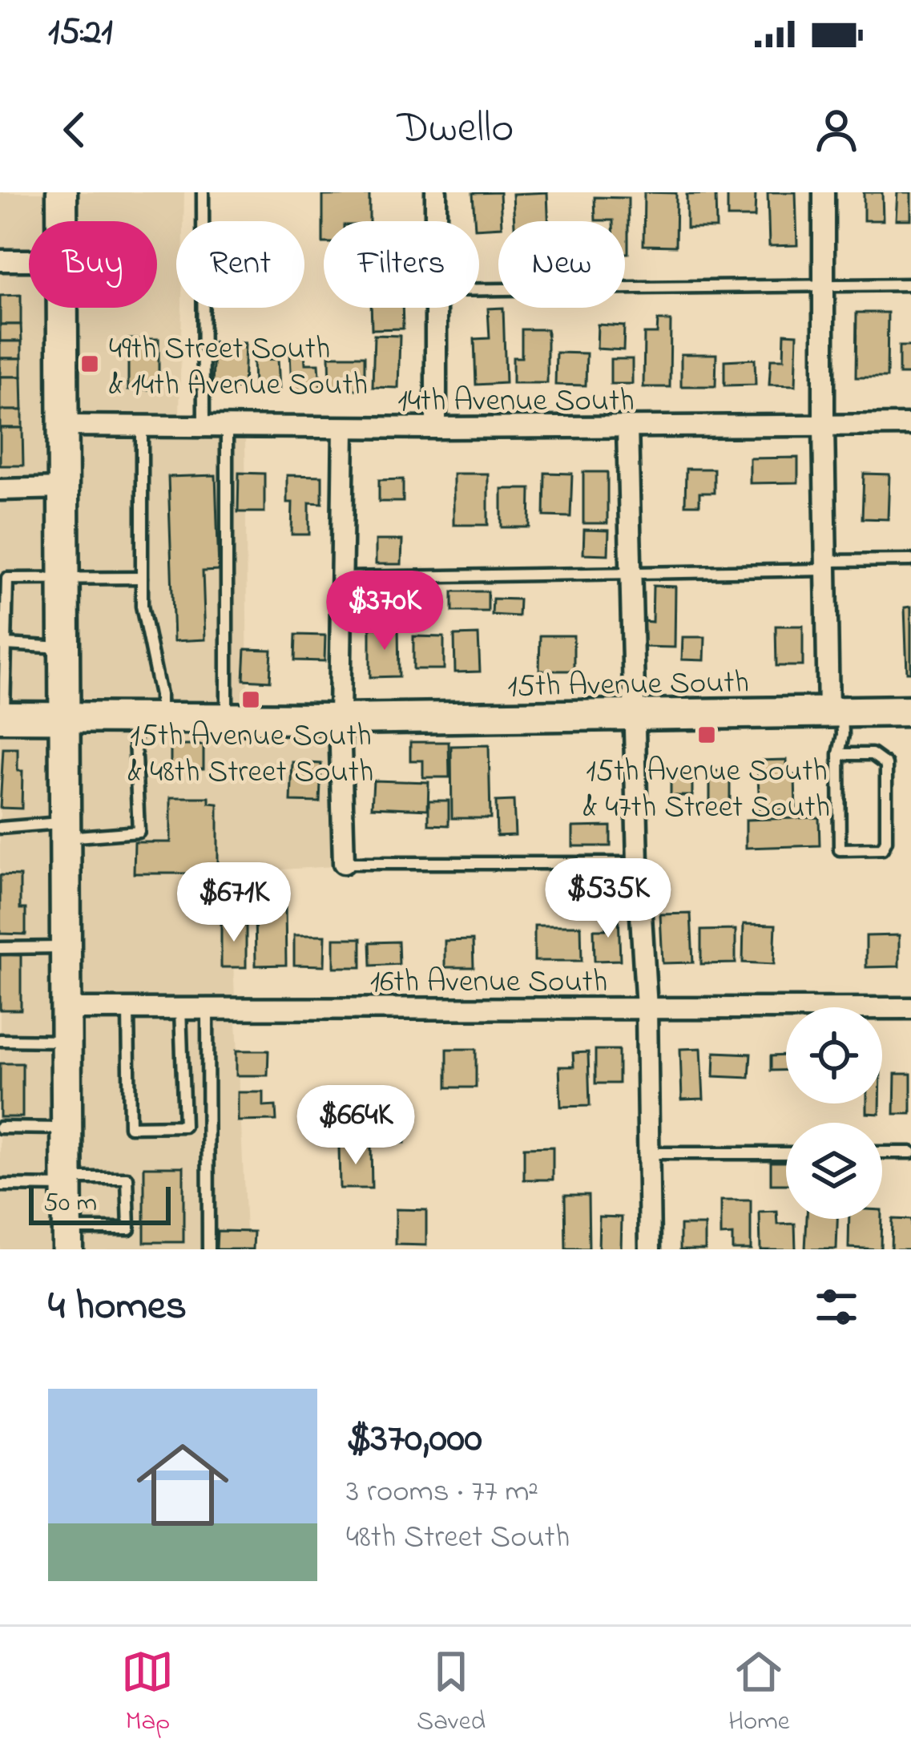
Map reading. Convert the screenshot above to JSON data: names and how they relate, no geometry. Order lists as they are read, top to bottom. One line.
{"streets":{"main road":["15th Avenue South"],"street":["14th Avenue South","16th Avenue South"]},"places":{"transit":["49th Street South & 14th Avenue South","15th Avenue South & 48th Street South","15th Avenue South & 47th Street South"]},"scale_bar":"50 m","page":{"status":"15:21","header":"Dwello","chip":["Buy","Rent","Filters","New"],"price":["$370K","$535K","$671K","$664K"],"scale":"50 m","heading":"4 homes","list":[{"name":"$370,000","note":"3 rooms · 77 m² · 48th Street South"}],"tabs":["Map","Saved","Home"]}}
